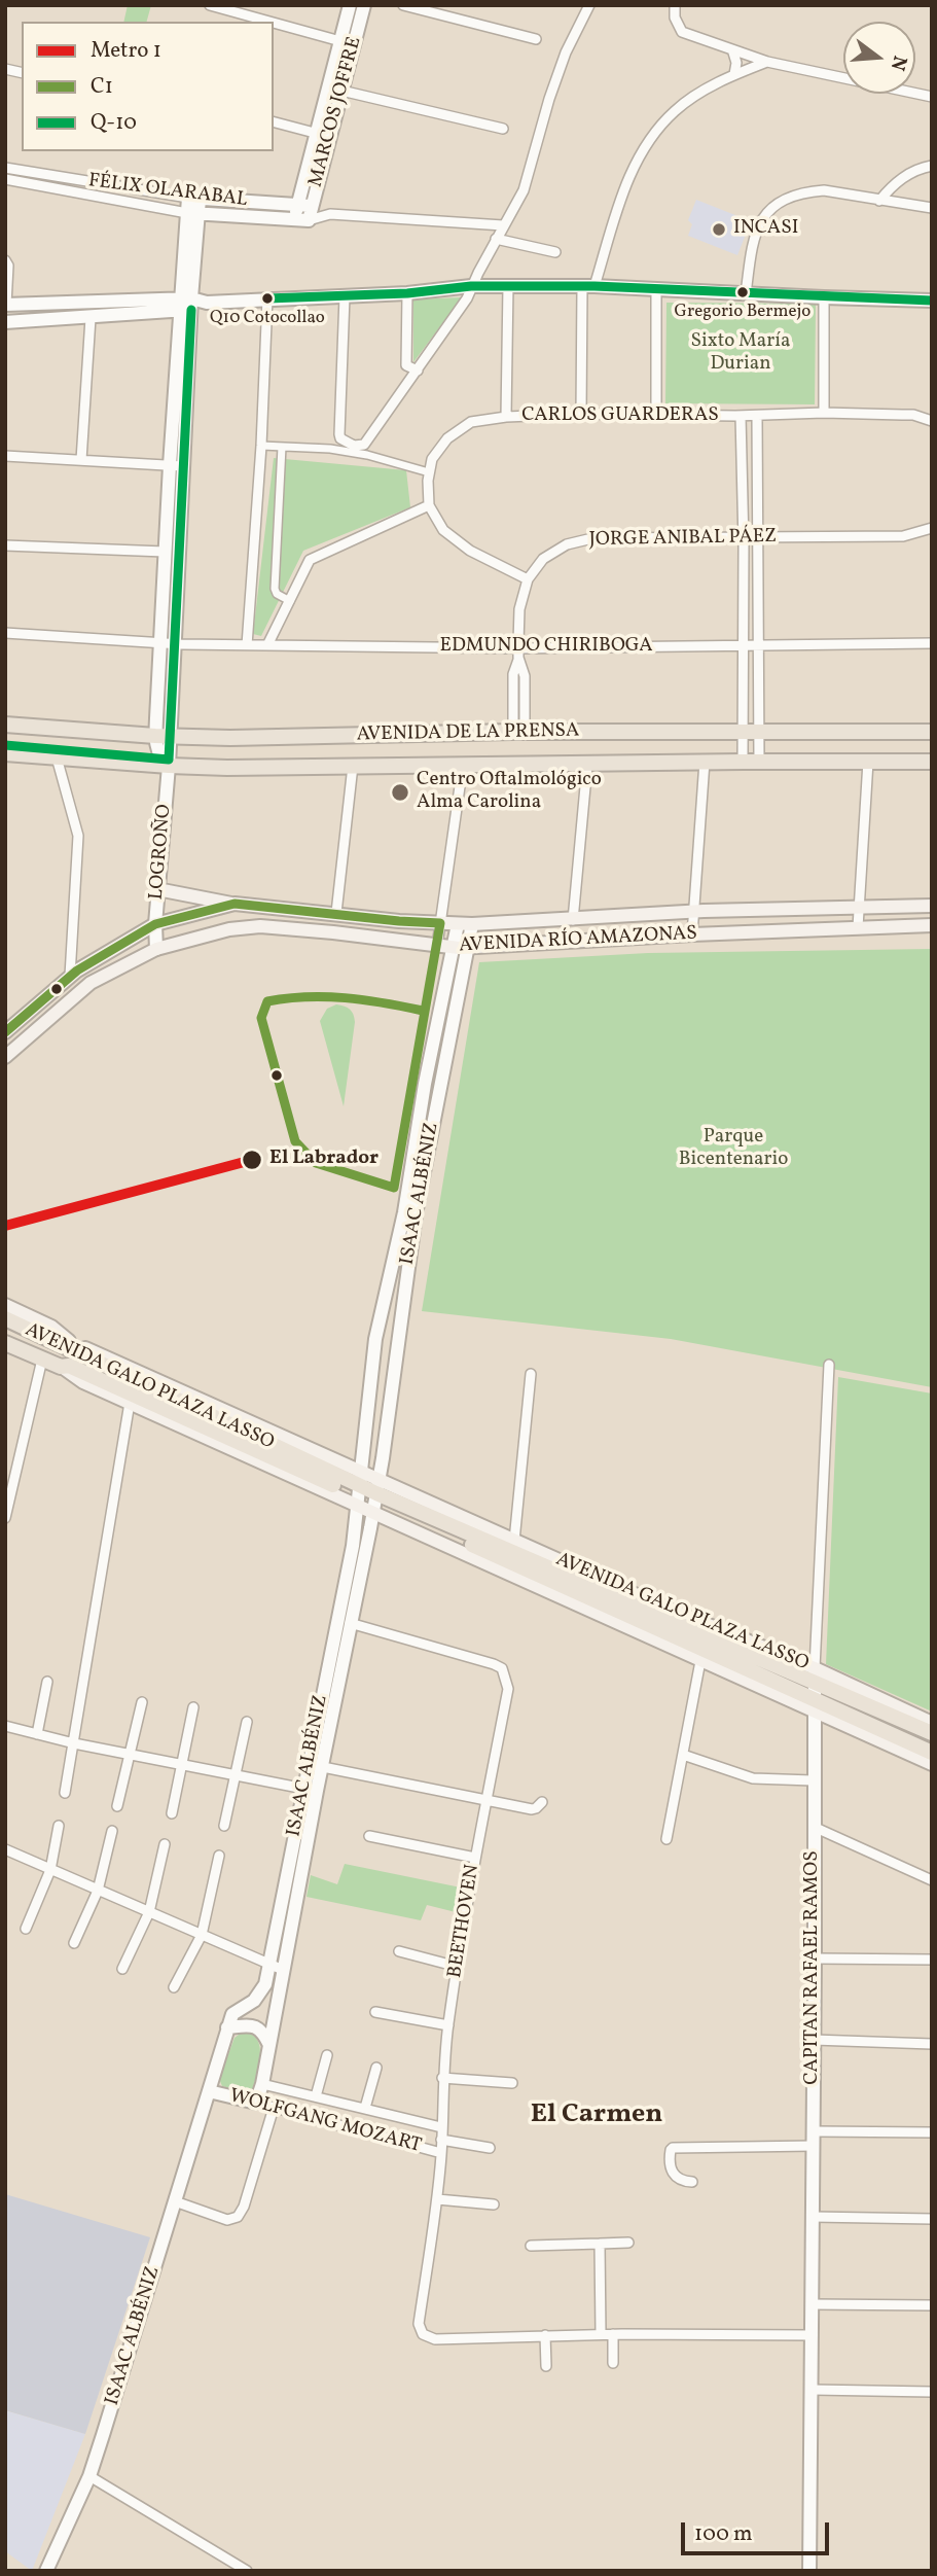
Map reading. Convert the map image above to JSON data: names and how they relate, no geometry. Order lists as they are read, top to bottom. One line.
{"streets":{"main road":["AVENIDA DE LA PRENSA","AVENIDA RÍO AMAZONAS","AVENIDA GALO PLAZA LASSO"],"street":["MARCOS JOFFRE","FÉLIX OLARABAL","CARLOS GUARDERAS","JORGE ANIBAL PÁEZ","EDMUNDO CHIRIBOGA","LOGROÑO","ISAAC ALBÉNIZ","BEETHOVEN","CAPITAN RAFAEL RAMOS","WOLFGANG MOZART"]},"crossings":[["MARCOS JOFFRE","FÉLIX OLARABAL"],["AVENIDA DE LA PRENSA","LOGROÑO"],["LOGROÑO","AVENIDA RÍO AMAZONAS"],["AVENIDA RÍO AMAZONAS","ISAAC ALBÉNIZ"],["ISAAC ALBÉNIZ","AVENIDA GALO PLAZA LASSO"],["ISAAC ALBÉNIZ","BEETHOVEN"],["ISAAC ALBÉNIZ","WOLFGANG MOZART"],["AVENIDA GALO PLAZA LASSO","CAPITAN RAFAEL RAMOS"],["BEETHOVEN","WOLFGANG MOZART"]],"districts":["El Carmen"],"parks":["Sixto María Durian","Parque Bicentenario"],"places":["INCASI","Gregorio Bermejo","Q10 Cotocollao","Centro Oftalmológico Alma Carolina","El Labrador"],"lines":["transit line Q-10","transit line C1","metro line 1"],"legend":["Metro 1","C1","Q-10"],"scale_bar":"100 m","north":"right"}
